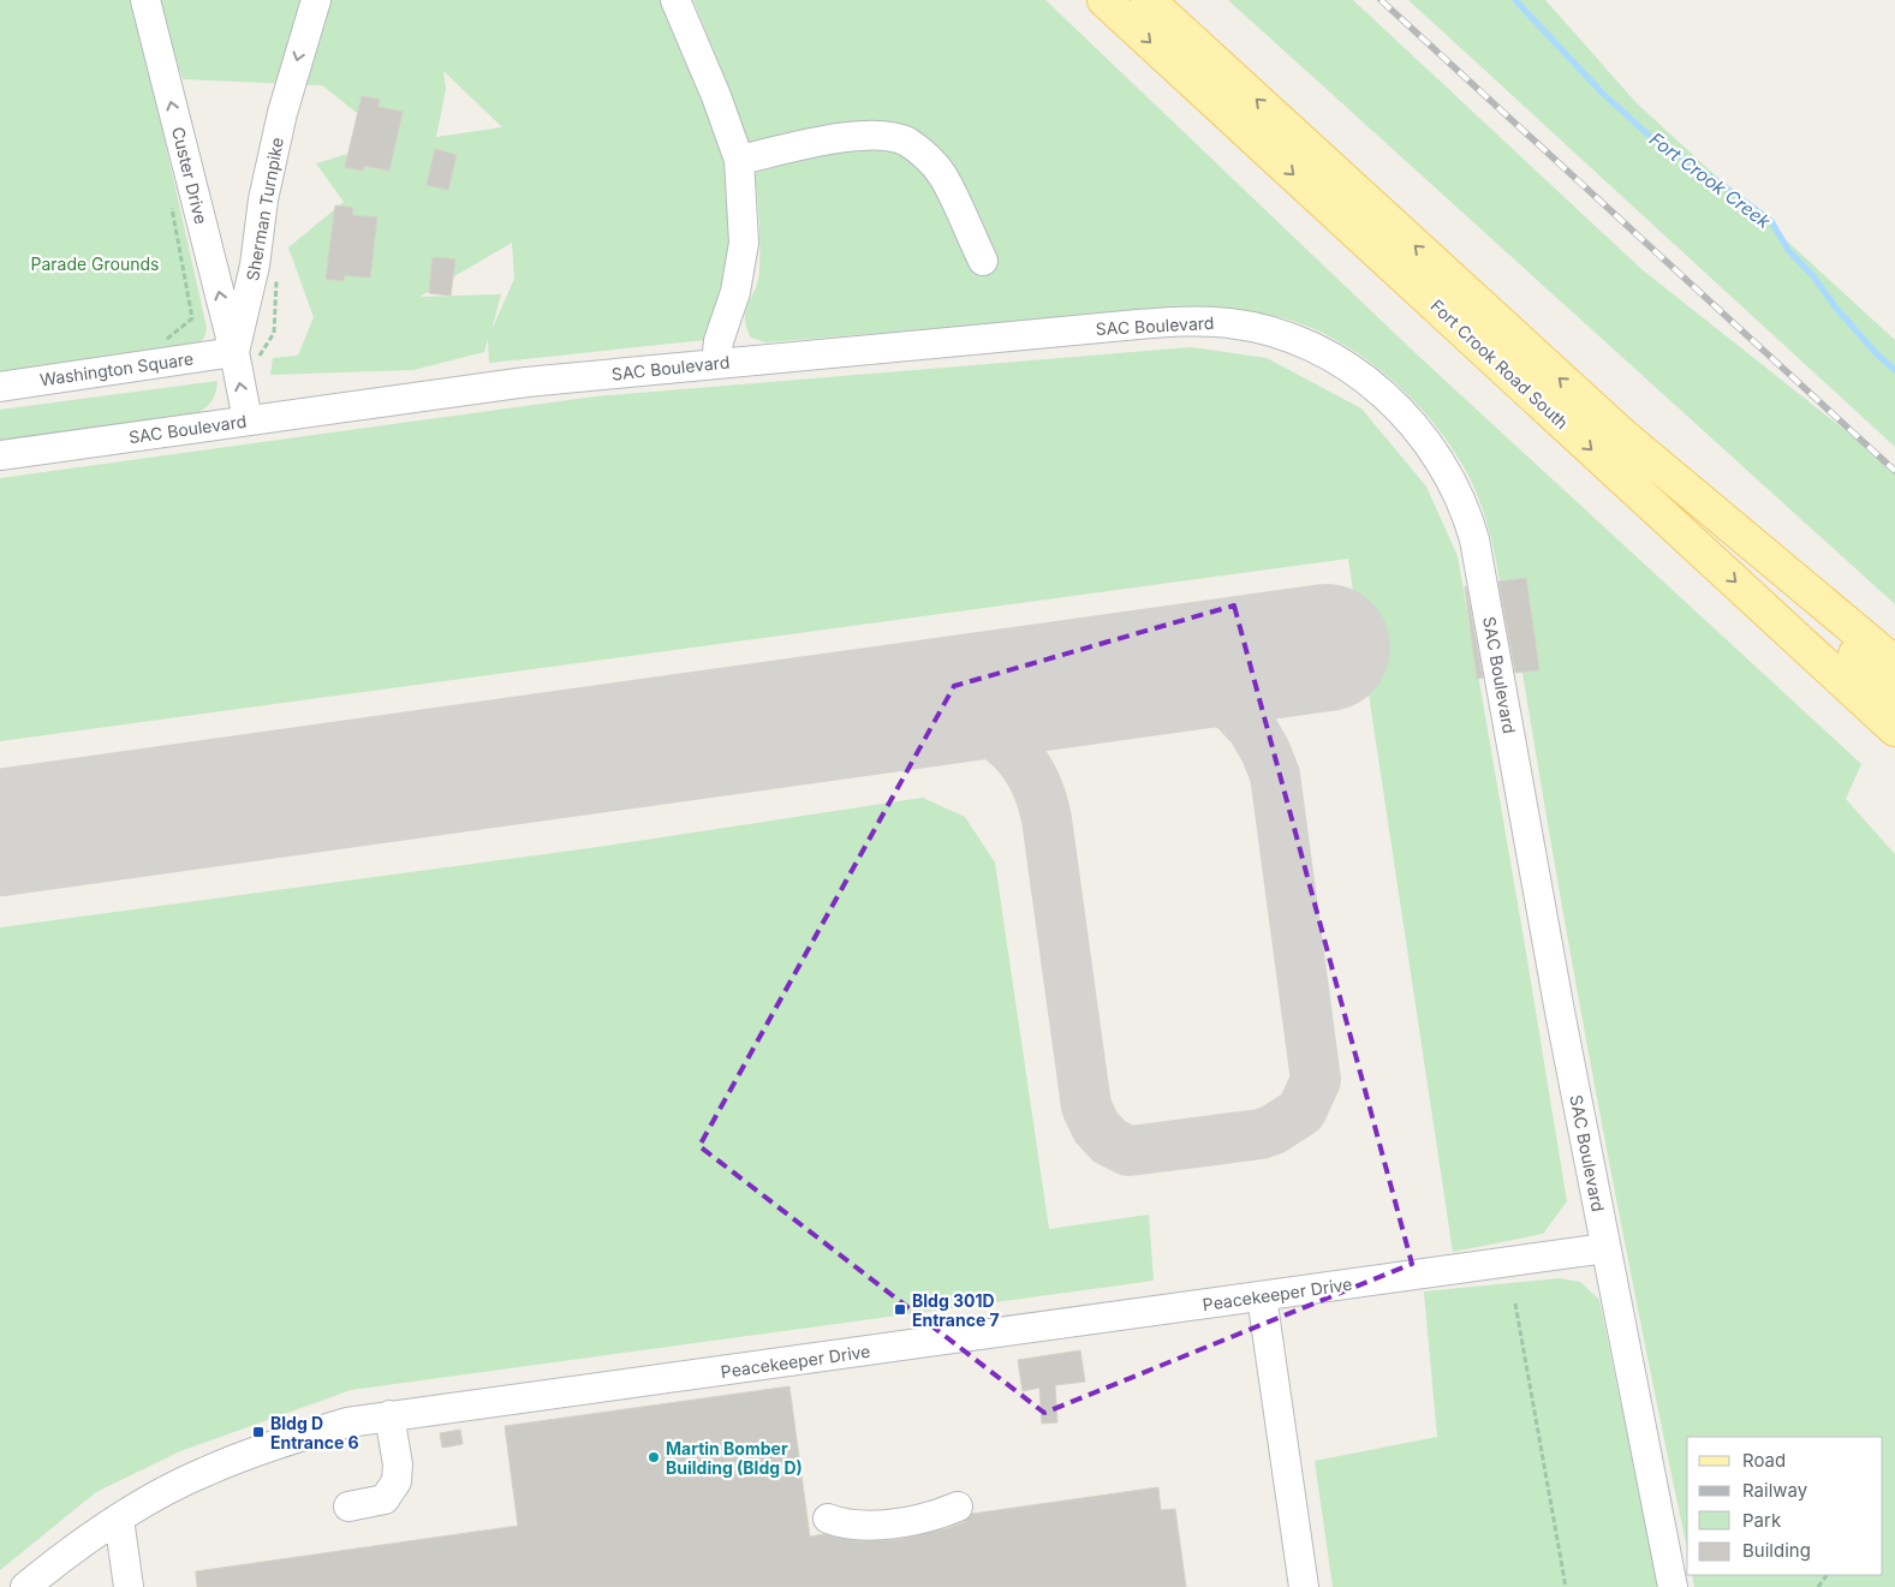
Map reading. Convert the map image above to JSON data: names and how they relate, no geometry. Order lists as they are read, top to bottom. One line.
{"streets":{"main road":["Fort Crook Road South"],"street":["Custer Drive","Sherman Turnpike","SAC Boulevard","Washington Square","Peacekeeper Drive"]},"crossings":[["Custer Drive","Sherman Turnpike"],["Custer Drive","Washington Square"],["Sherman Turnpike","SAC Boulevard"],["Sherman Turnpike","Washington Square"],["SAC Boulevard","Peacekeeper Drive"]],"one_way":["Custer Drive"],"water":["Fort Crook Creek"],"parks":["Parade Grounds"],"places":{"transit":["Bldg 301D Entrance 7","Bldg D Entrance 6"],"other":["Martin Bomber Building (Bldg D)"]},"legend":["Road","Railway","Park","Building"]}
